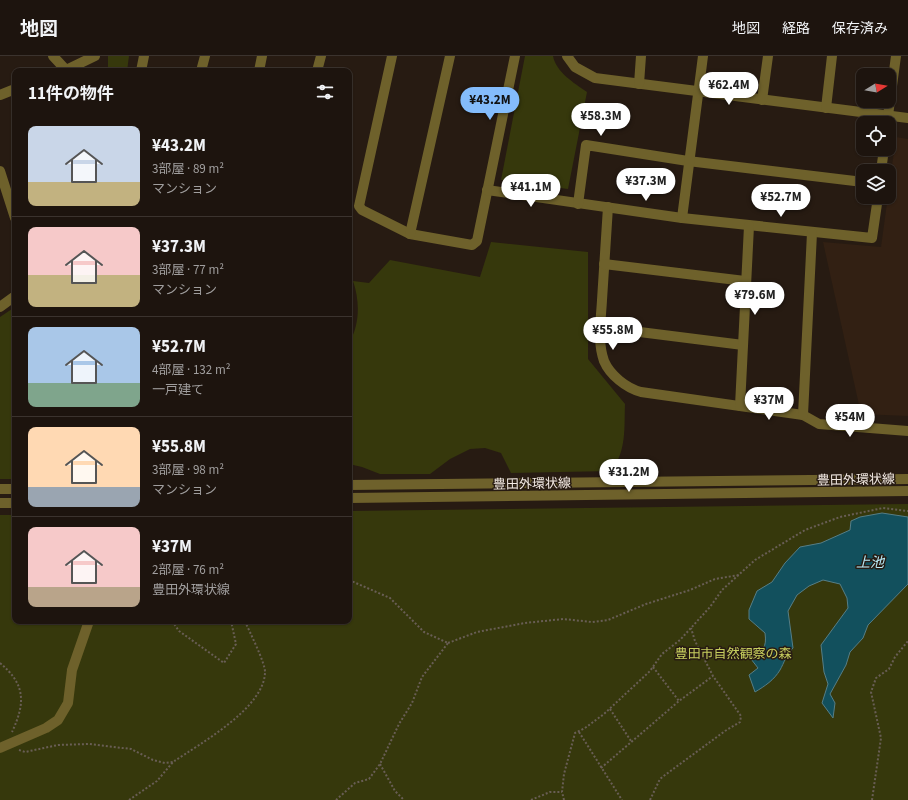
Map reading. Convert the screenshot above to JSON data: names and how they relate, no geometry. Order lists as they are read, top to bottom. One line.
{"streets":{"street":["豊田外環状線"]},"water":["上池"],"parks":["豊田市自然観察の森"],"north":"right","page":{"header":"地図","nav":["地図","経路","保存済み"],"heading":"11件の物件","price":["¥62.4M","¥43.2M","¥58.3M","¥37.3M","¥41.1M","¥52.7M","¥79.6M","¥55.8M","¥37M","¥54M","¥31.2M"],"list":[{"name":"¥43.2M","note":"3部屋 · 89 m² · マンション"},{"name":"¥37.3M","note":"3部屋 · 77 m² · マンション"},{"name":"¥52.7M","note":"4部屋 · 132 m² · 一戸建て"},{"name":"¥55.8M","note":"3部屋 · 98 m² · マンション"},{"name":"¥37M","note":"2部屋 · 76 m² · 豊田外環状線"}]}}
